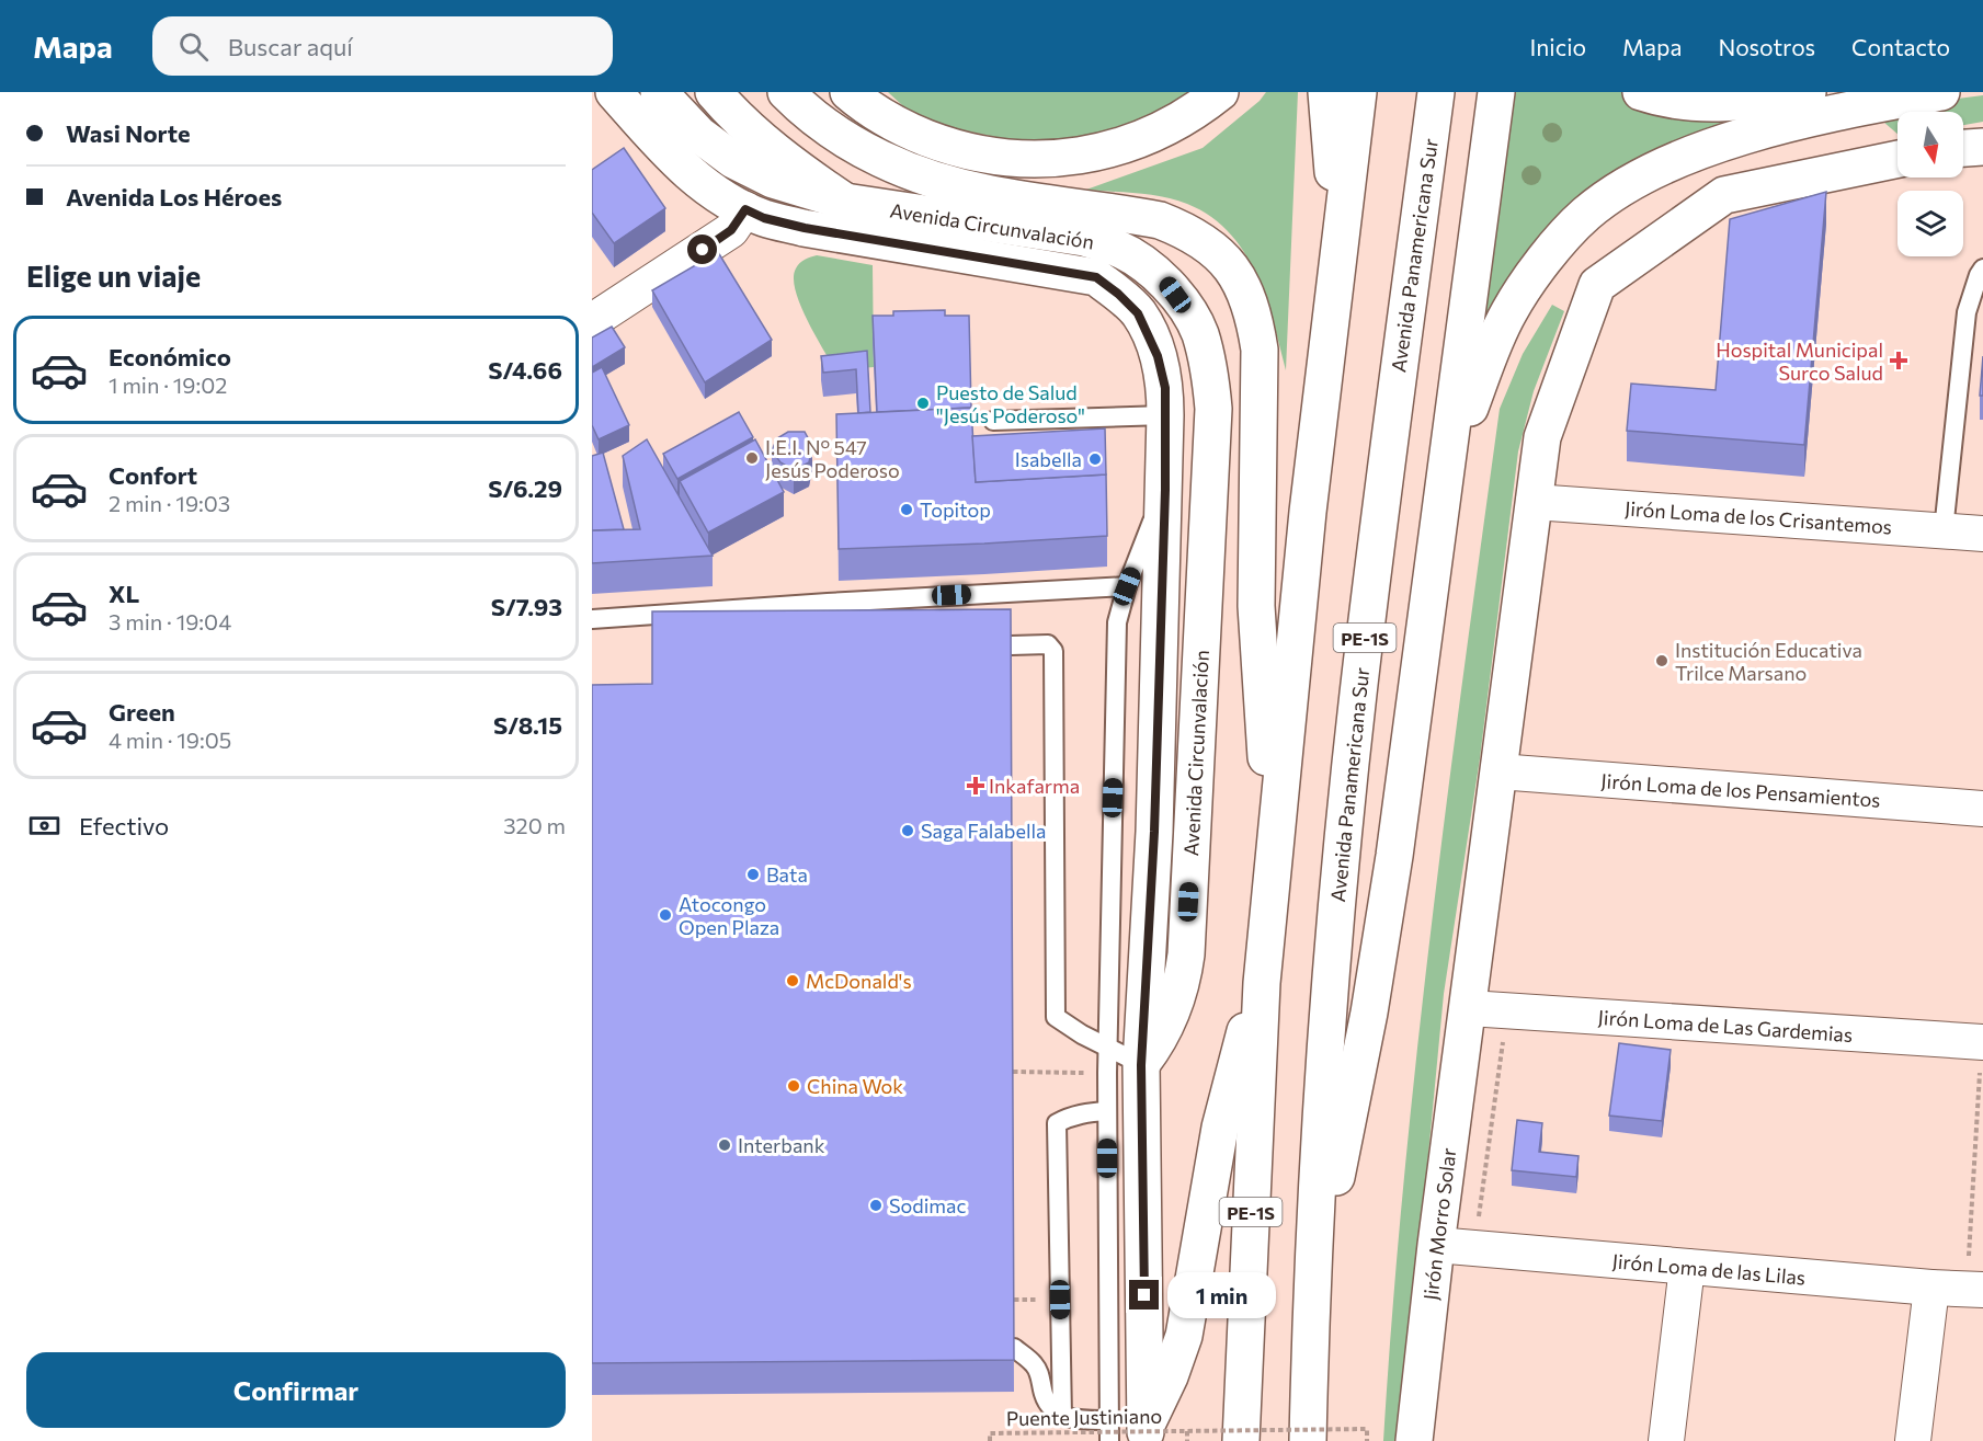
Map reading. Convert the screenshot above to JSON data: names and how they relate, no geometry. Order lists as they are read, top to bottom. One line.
{"streets":{"main road":["Avenida Circunvalación","Avenida Panamericana Sur","PE-1S","Jirón Morro Solar"],"street":["Jirón Loma de los Crisantemos","Jirón Loma de los Pensamientos","Jirón Loma de Las Gardemias","Jirón Loma de las Lilas"],"path":["Puente Justiniano"]},"crossings":[["Jirón Loma de los Crisantemos","Jirón Morro Solar"],["Jirón Loma de los Pensamientos","Jirón Morro Solar"],["Jirón Loma de Las Gardemias","Jirón Morro Solar"],["Jirón Morro Solar","Jirón Loma de las Lilas"]],"places":{"health":["Hospital Municipal Surco Salud","Inkafarma"],"other":["Puesto de Salud \"Jesús Poderoso\"","I.E.I. N° 547 Jesús Poderoso","Isabella","Topitop","Institución Educativa Trilce Marsano","Saga Falabella","Bata","Atocongo Open Plaza","McDonald's","China Wok","Interbank","Sodimac"]},"north":"bottom","page":{"header":"Mapa","search":"Buscar aquí","nav":["Inicio","Mapa","Nosotros","Contacto"],"banner":["Wasi Norte","Avenida Los Héroes"],"heading":"Elige un viaje","list":[{"name":"Económico","note":"1 min · 19:02","value":"S/4.66"},{"name":"Confort","note":"2 min · 19:03","value":"S/6.29"},{"name":"XL","note":"3 min · 19:04","value":"S/7.93"},{"name":"Green","note":"4 min · 19:05","value":"S/8.15"}],"pay":["Efectivo","320 m"],"bubble":"1 min","buttons":"Confirmar"}}
